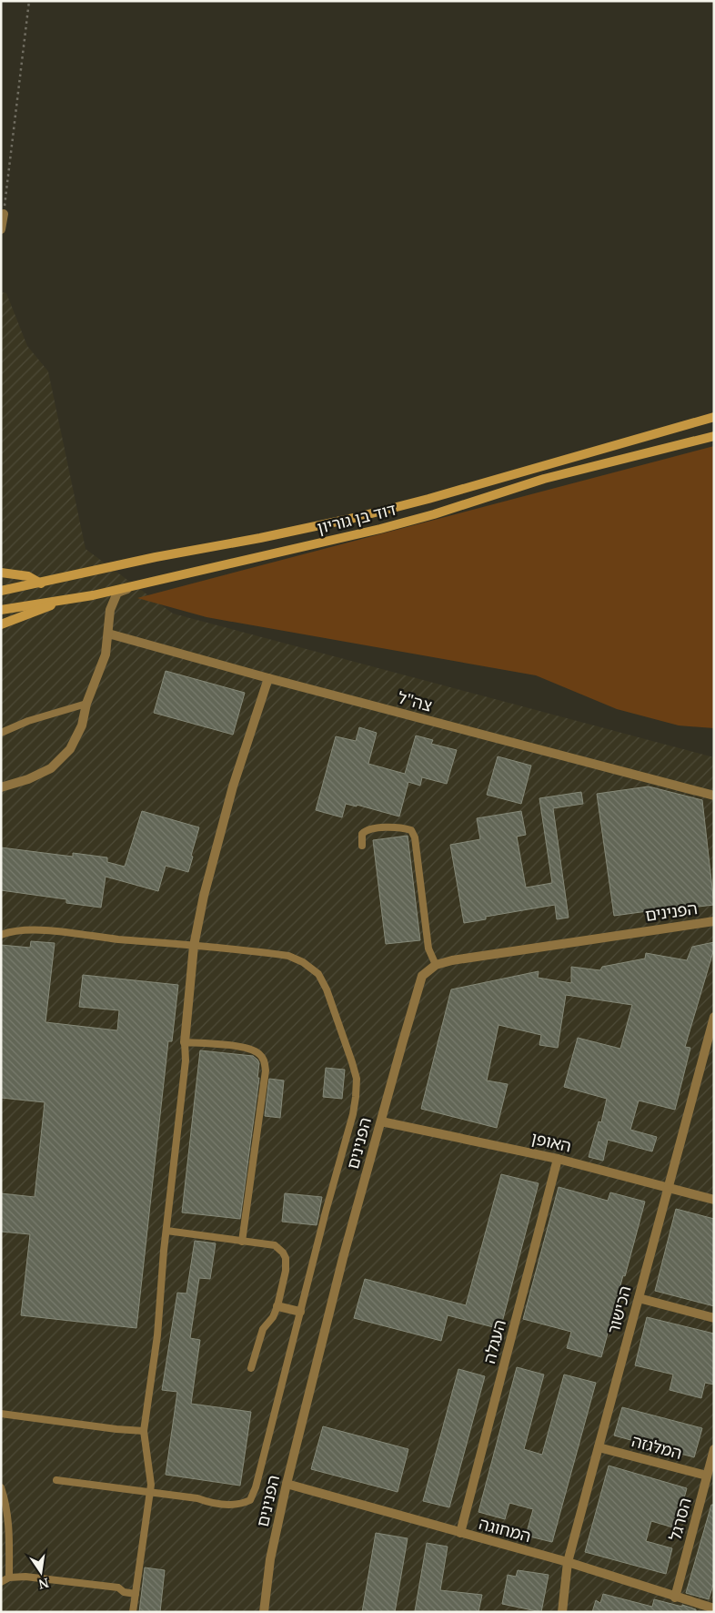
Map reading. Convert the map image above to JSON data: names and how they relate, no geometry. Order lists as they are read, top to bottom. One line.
{"streets":{"main road":["דוד בן גוריון"],"street":["צה\"ל","הפנינים","האופן","הכישור","העגלה","המלגזה","הסרגל","המחוגה"]},"crossings":[["הפנינים","האופן"],["הפנינים","המחוגה"],["האופן","הכישור"],["האופן","העגלה"],["הכישור","המלגזה"],["הכישור","המחוגה"],["העגלה","המחוגה"],["המלגזה","הסרגל"],["הסרגל","המחוגה"]],"north":"bottom"}
